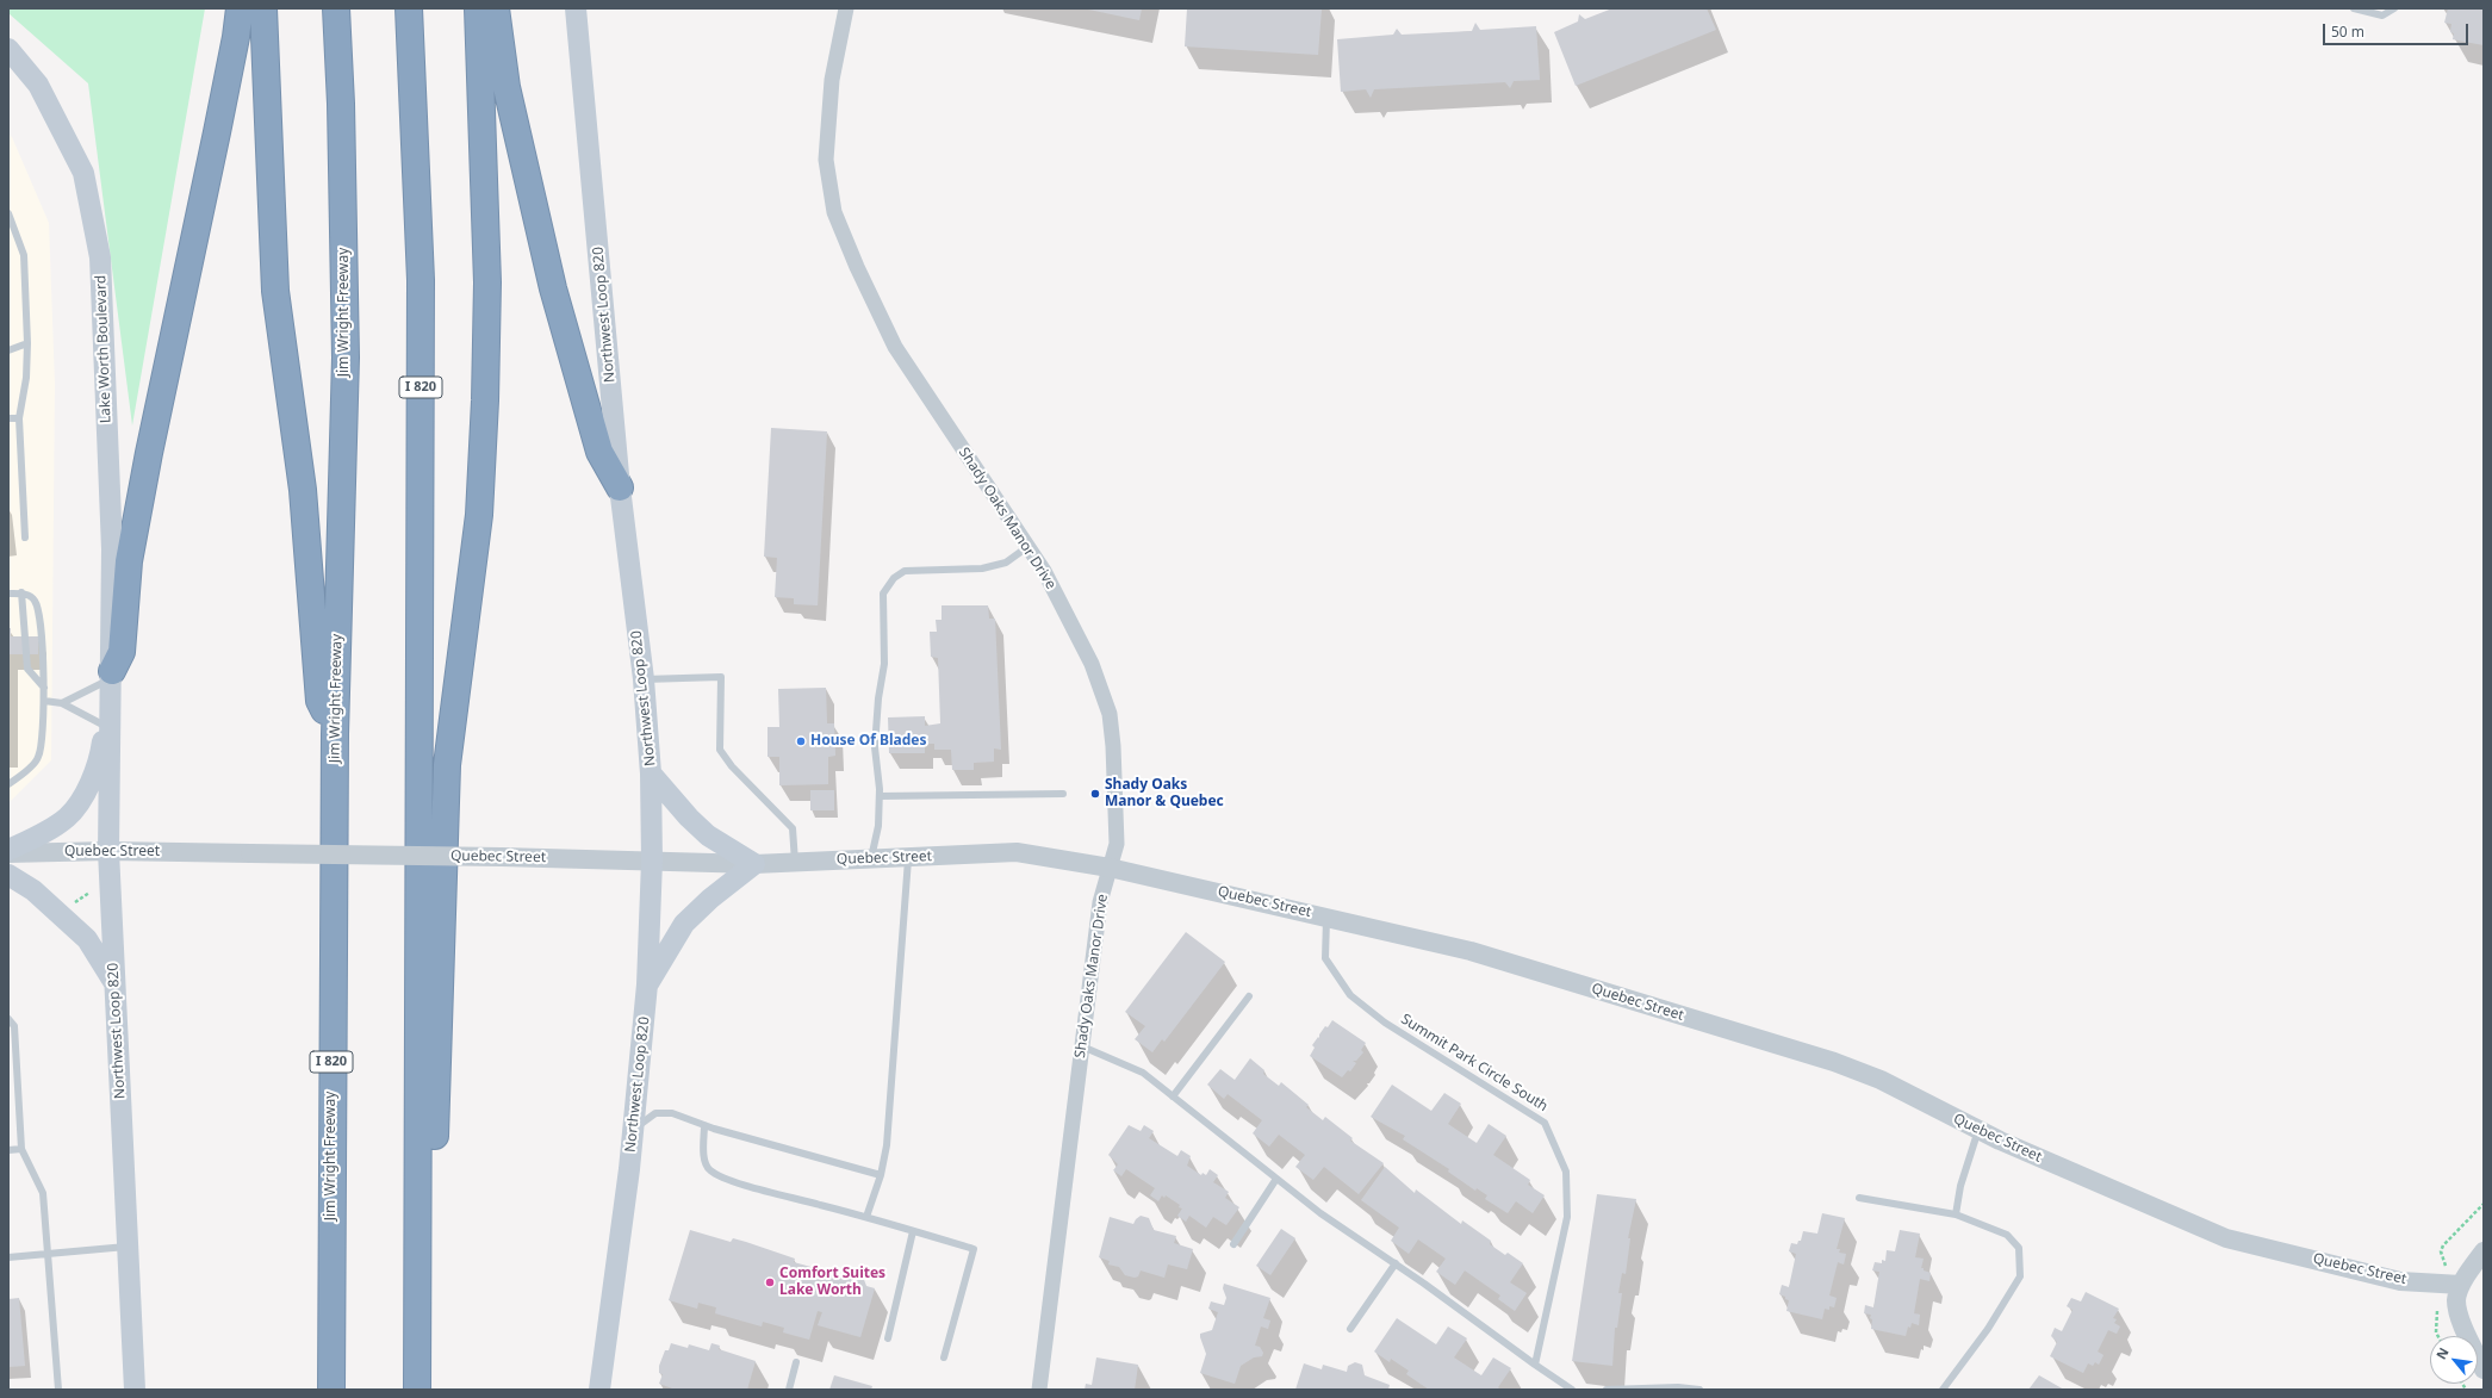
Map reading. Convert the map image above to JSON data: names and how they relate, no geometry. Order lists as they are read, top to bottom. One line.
{"streets":{"highway":["Jim Wright Freeway","I 820"],"main road":["Northwest Loop 820","Lake Worth Boulevard"],"street":["Shady Oaks Manor Drive","Quebec Street"],"lane":["Summit Park Circle South"]},"crossings":[["Northwest Loop 820","Lake Worth Boulevard"],["Northwest Loop 820","Quebec Street"],["Shady Oaks Manor Drive","Quebec Street"],["Quebec Street","Summit Park Circle South"]],"places":["House Of Blades","Shady Oaks Manor & Quebec","Comfort Suites Lake Worth"],"scale_bar":"50 m","north":"top left"}
